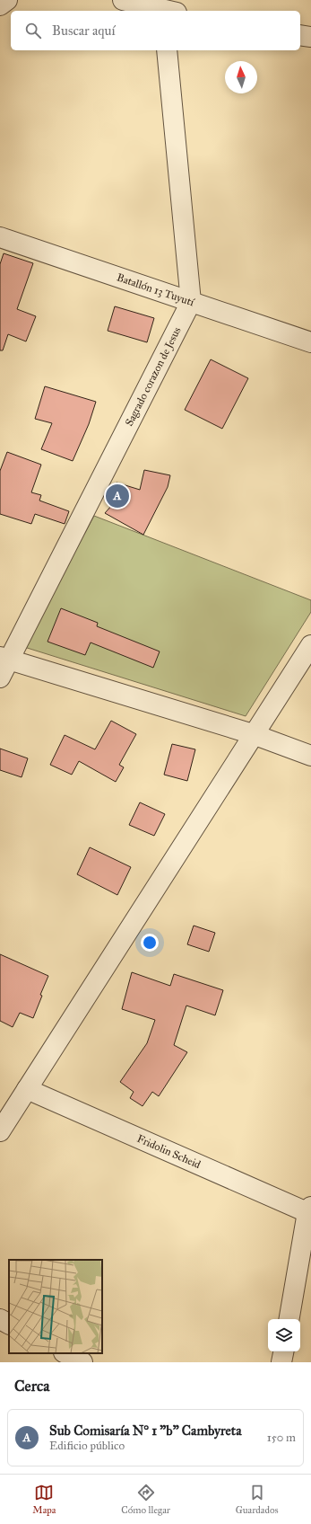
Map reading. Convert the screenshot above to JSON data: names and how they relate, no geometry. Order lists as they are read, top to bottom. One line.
{"streets":{"street":["Batallón 13 Tuyutí","Sagrado corazon de Jesus","Fridolin Scheid"]},"crossings":[["Batallón 13 Tuyutí","Sagrado corazon de Jesus"]],"north":"top","page":{"search":"Buscar aquí","pins":"A","heading":"Cerca","list":[{"mark":"A","name":"Sub Comisaría N° 1 \"b\" Cambyreta","note":"Edificio público","value":"150 m"}],"nav":["Mapa","Cómo llegar","Guardados"]}}
